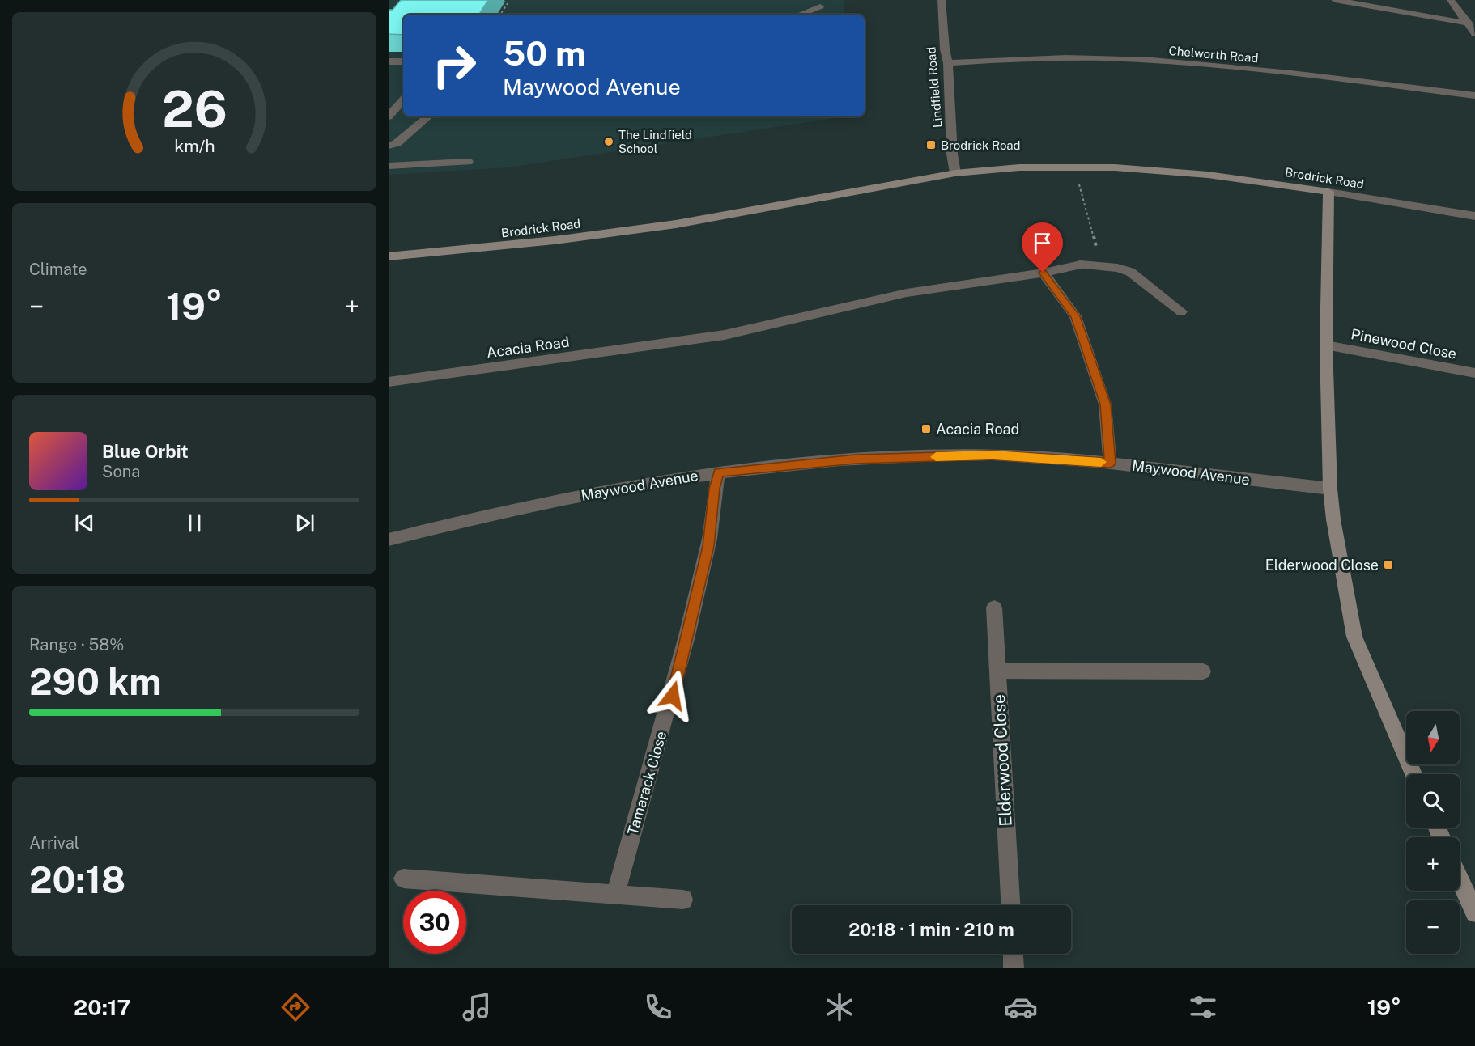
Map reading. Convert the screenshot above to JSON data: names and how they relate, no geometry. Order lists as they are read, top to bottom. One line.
{"streets":{"street":["Chelworth Road","Lindfield Road","Brodrick Road","Pinewood Close","Acacia Road","Maywood Avenue","Elderwood Close","Tamarack Close"]},"crossings":[["Chelworth Road","Lindfield Road"],["Lindfield Road","Brodrick Road"],["Maywood Avenue","Tamarack Close"]],"places":{"other":["The Lindfield School"],"transit":["Brodrick Road","Acacia Road","Elderwood Close"]},"north":"bottom","page":{"turn":["50 m","Maywood Avenue"],"tile":["Climate",["Range · 58%","290 km"],["Arrival","20:18"]],"heat":["−","19°","+"],"song":["Blue Orbit","Sona"],"map_buttons":["+","−"],"limit":"30","trip":"20:18 · 1 min · 210 m","tabs":["20:17","19°"],"gauge":["26","km/h"]}}
